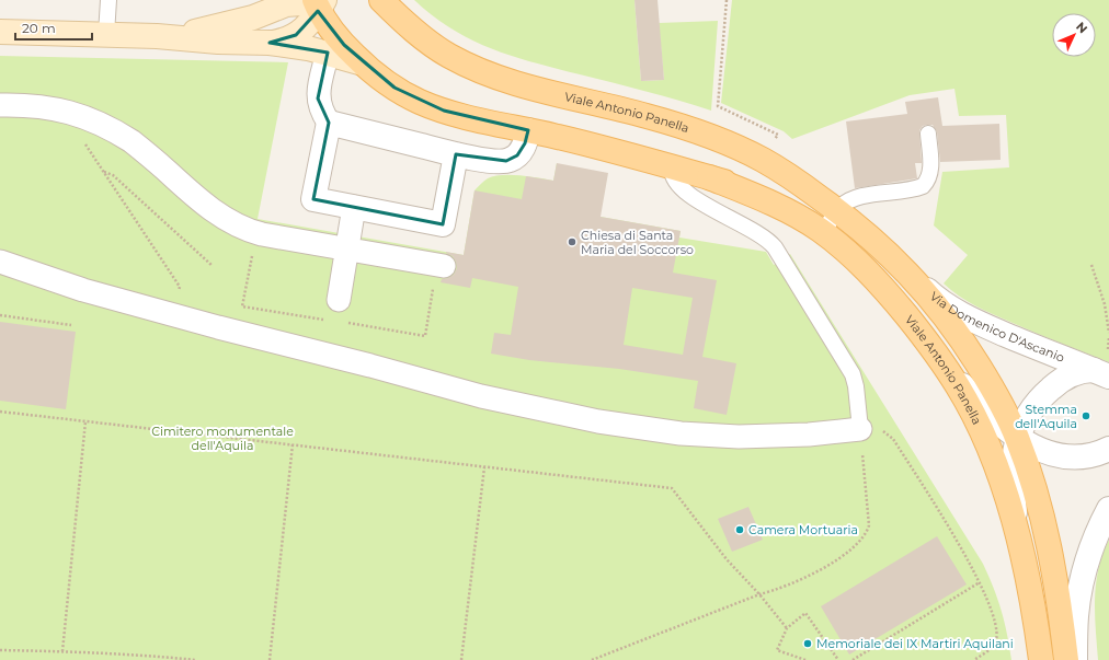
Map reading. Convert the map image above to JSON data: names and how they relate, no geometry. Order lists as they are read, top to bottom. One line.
{"streets":{"main road":["Viale Antonio Panella"],"street":["Via Domenico D'Ascanio"]},"crossings":[["Viale Antonio Panella","Via Domenico D'Ascanio"]],"parks":["Cimitero monumentale dell'Aquila"],"places":["Chiesa di Santa Maria del Soccorso","Stemma dell'Aquila","Camera Mortuaria","Memoriale dei IX Martiri Aquilani"],"scale_bar":"20 m","north":"top right"}
